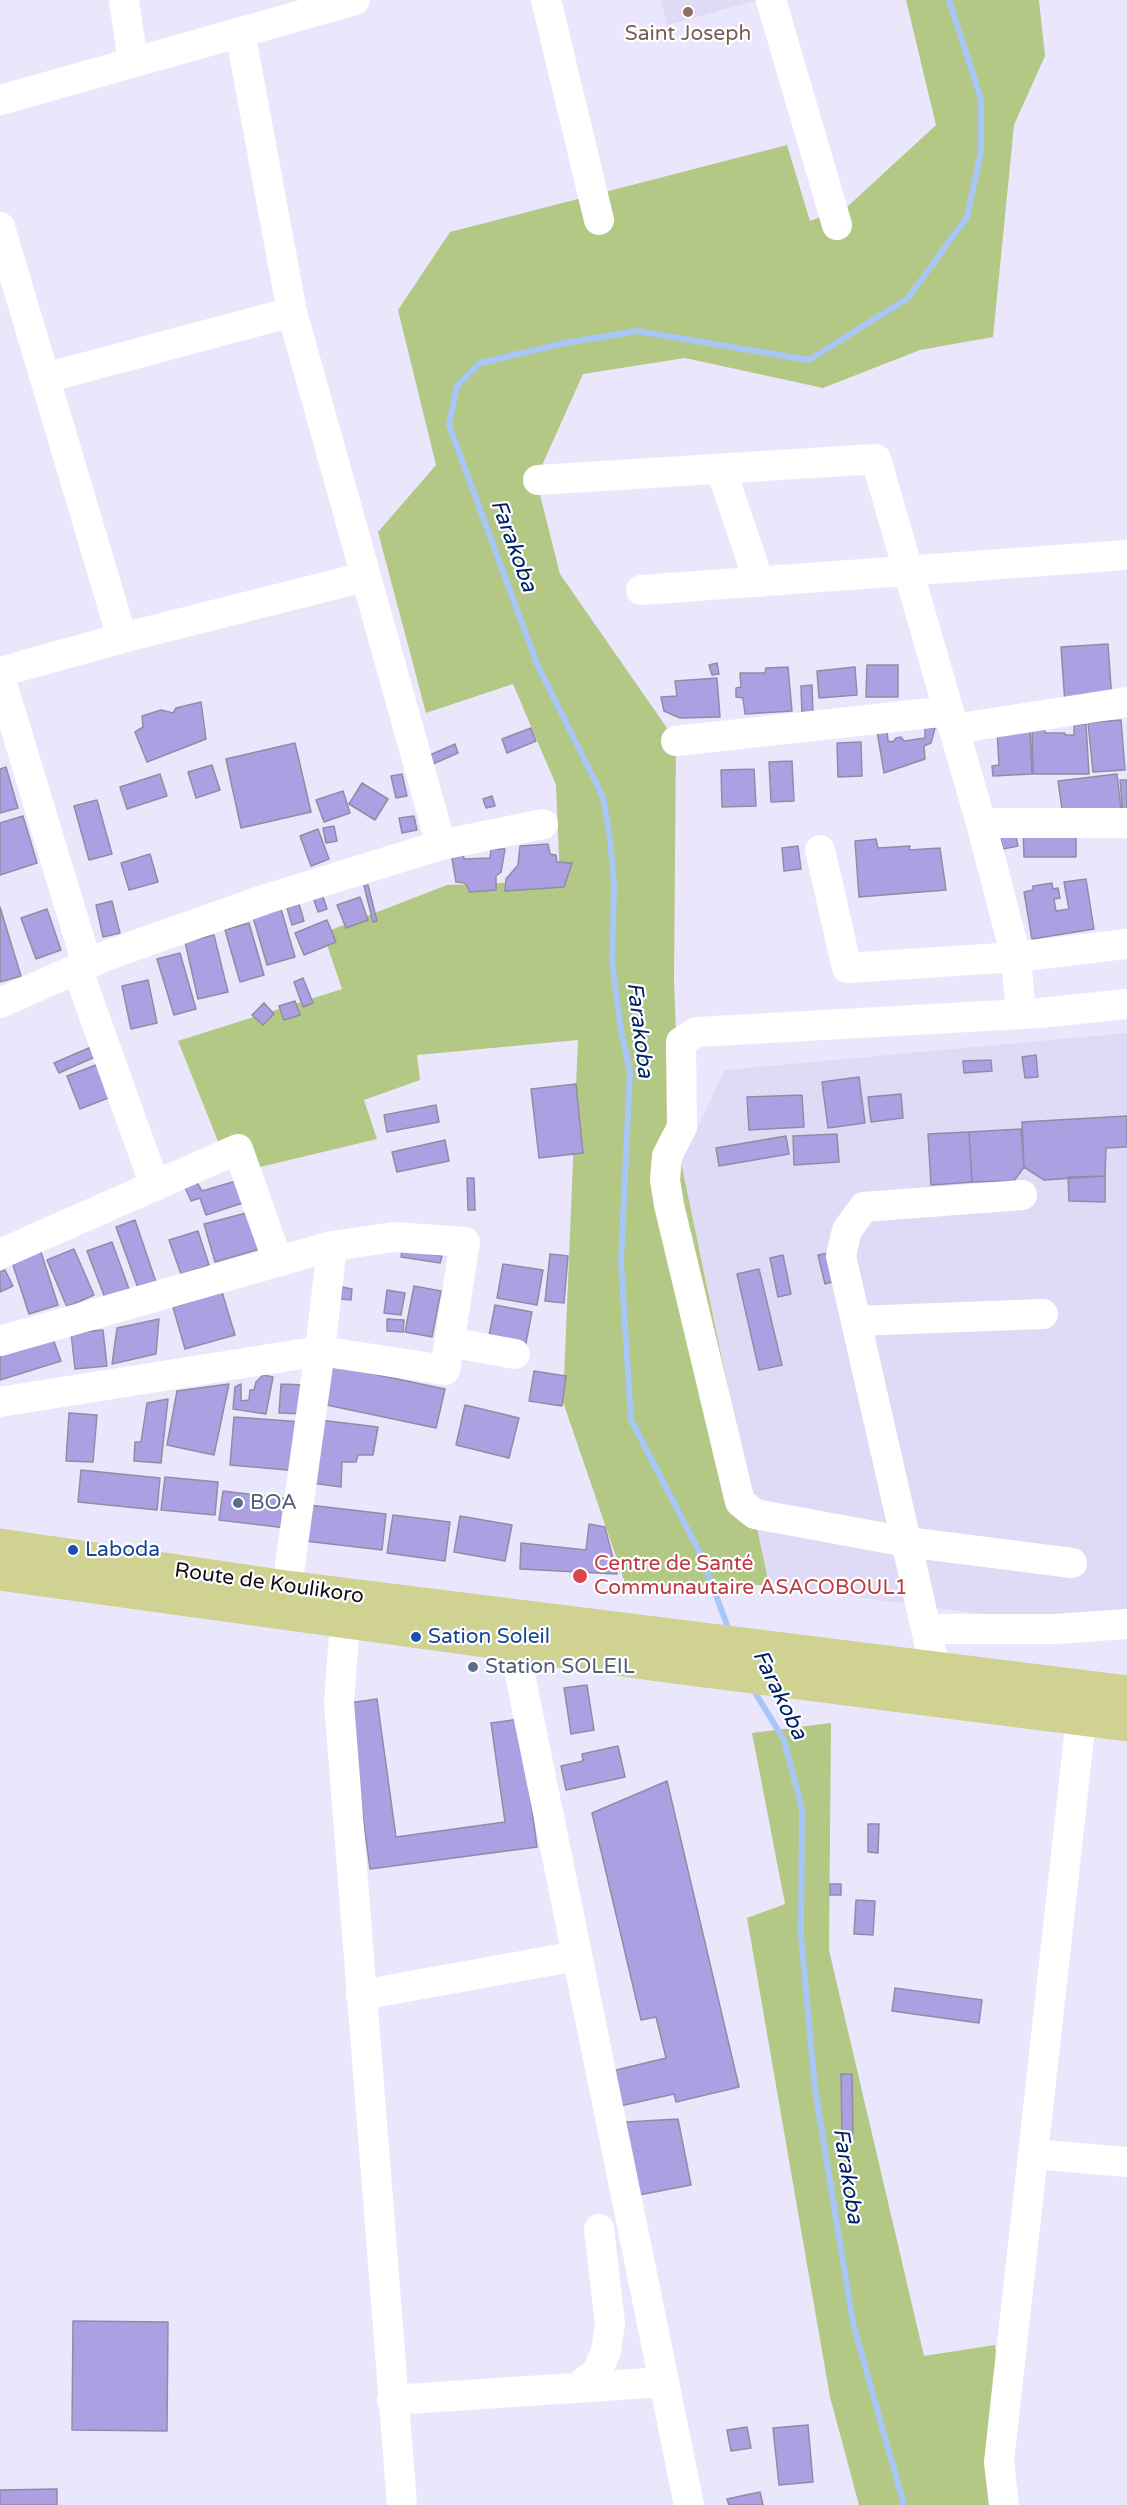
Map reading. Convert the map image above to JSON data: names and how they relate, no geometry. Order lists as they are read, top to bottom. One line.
{"streets":{"main road":["Route de Koulikoro"]},"water":["Farakoba"],"places":["Saint Joseph","BOA","Laboda","Centre de Santé Communautaire ASACOBOUL1","Sation Soleil","Station SOLEIL"]}
